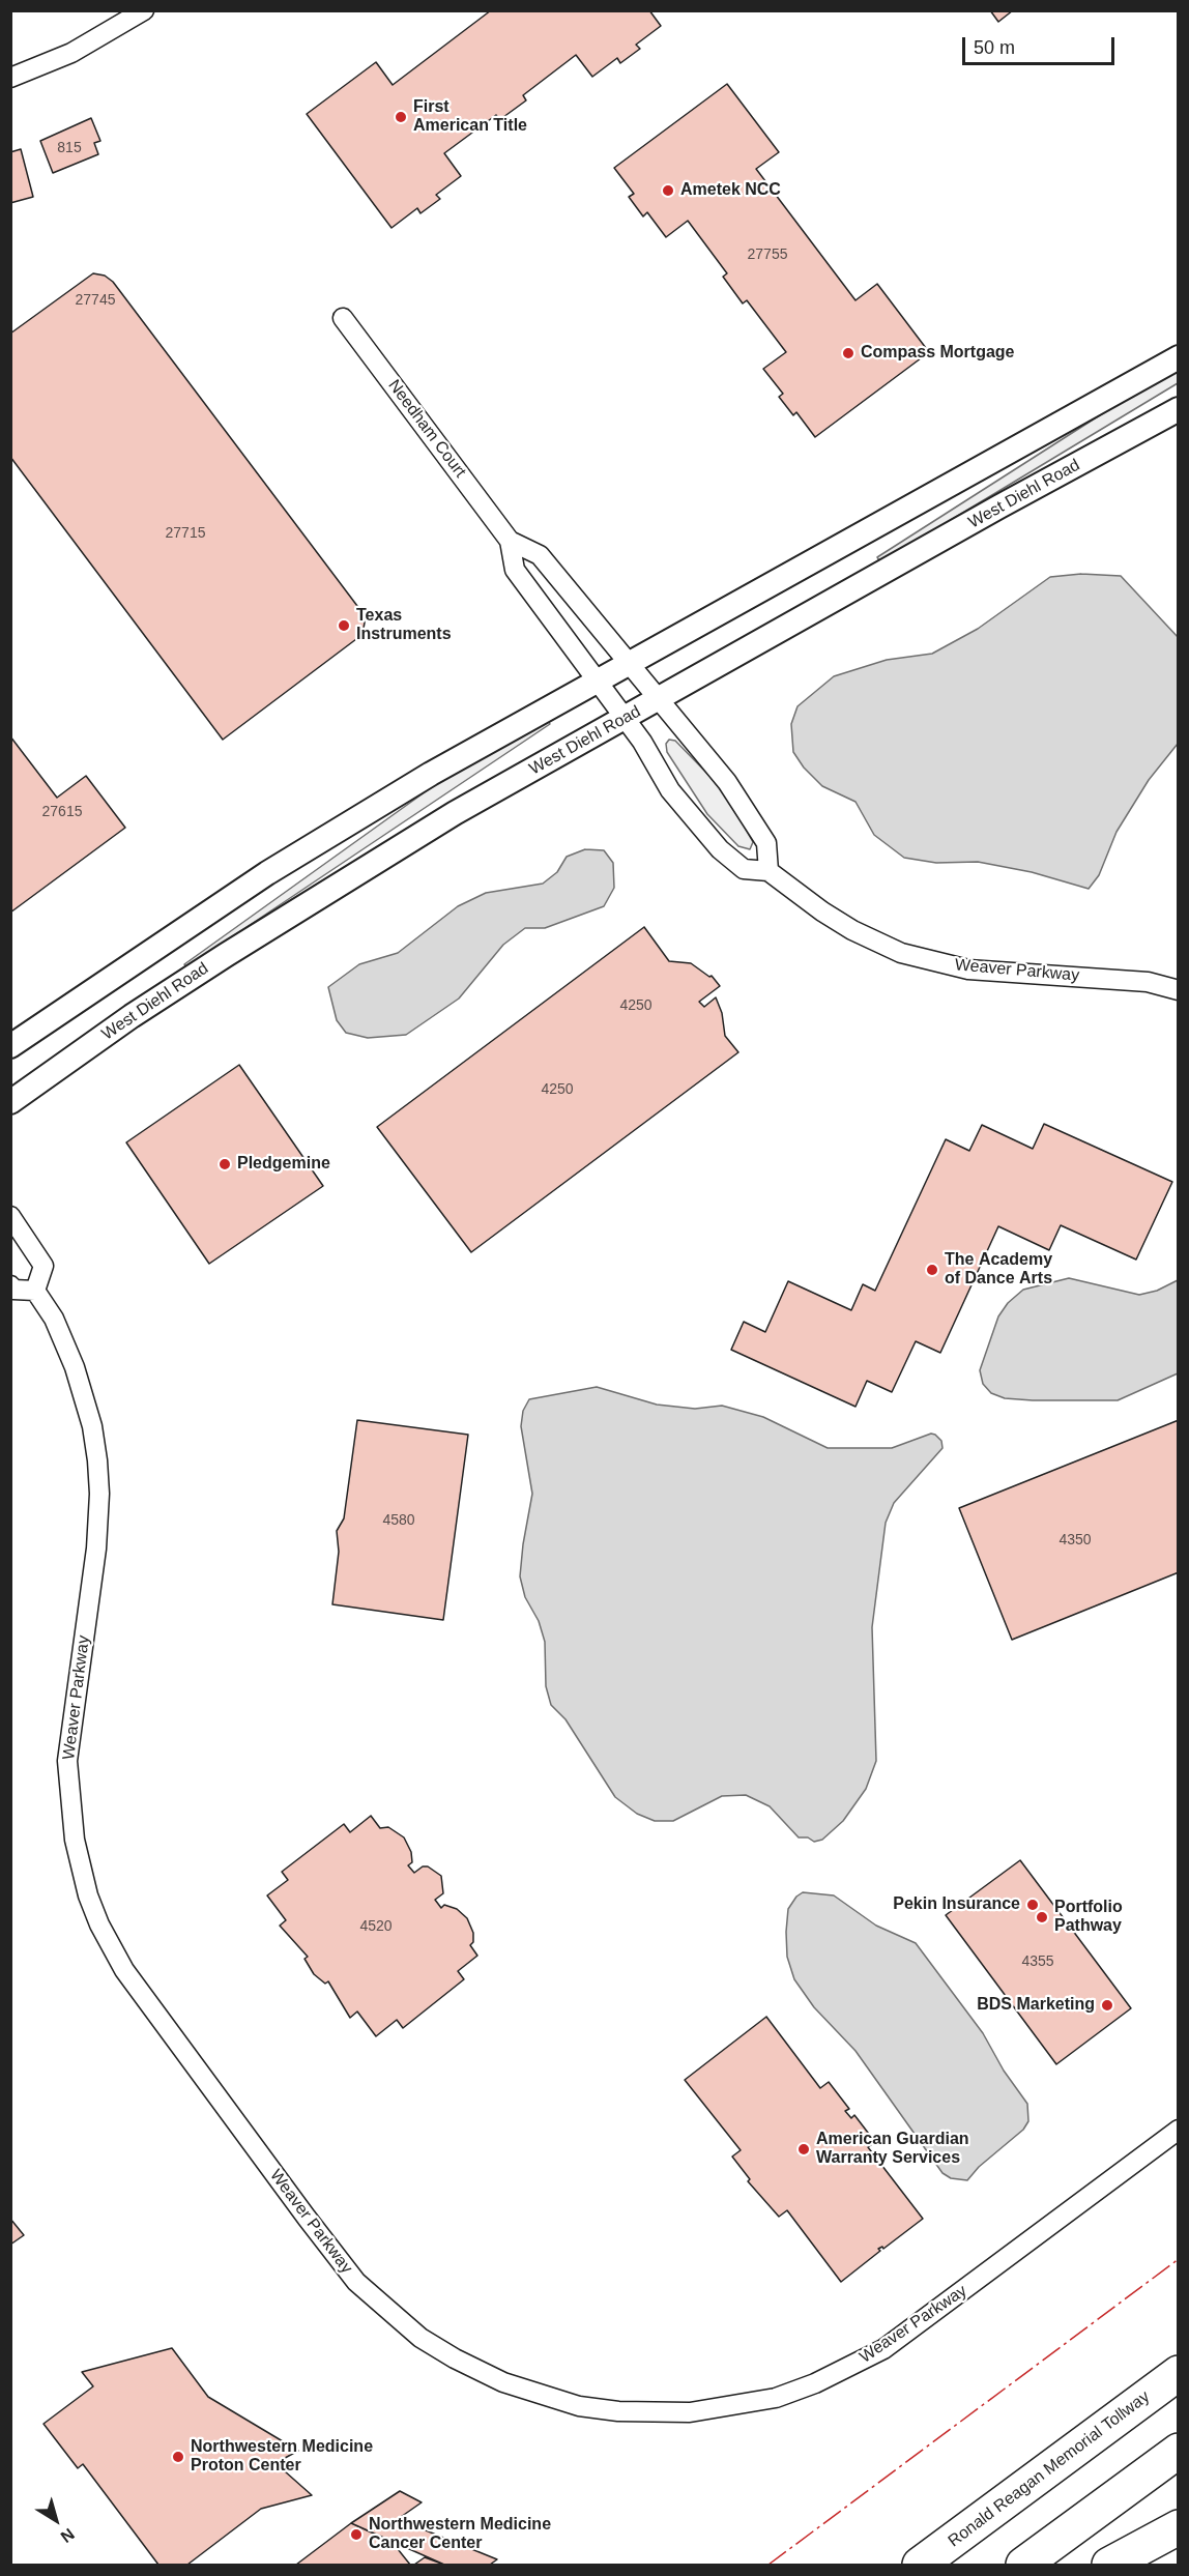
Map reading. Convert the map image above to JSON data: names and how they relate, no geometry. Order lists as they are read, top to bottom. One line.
{"streets":{"highway":["Ronald Reagan Memorial Tollway"],"street":["Needham Court","West Diehl Road","Weaver Parkway"]},"crossings":[["Needham Court","West Diehl Road"],["Needham Court","Weaver Parkway"],["West Diehl Road","Weaver Parkway"]],"places":["First American Title","Ametek NCC","Compass Mortgage","Texas Instruments","Pledgemine","The Academy of Dance Arts","Pekin Insurance","Portfolio Pathway","BDS Marketing","American Guardian Warranty Services","Northwestern Medicine Proton Center","Northwestern Medicine Cancer Center"],"house_numbers":["815","27755","27745","27715","27615","4250","4250","4580","4350","4520","4355"],"scale_bar":"50 m","north":"bottom right"}
